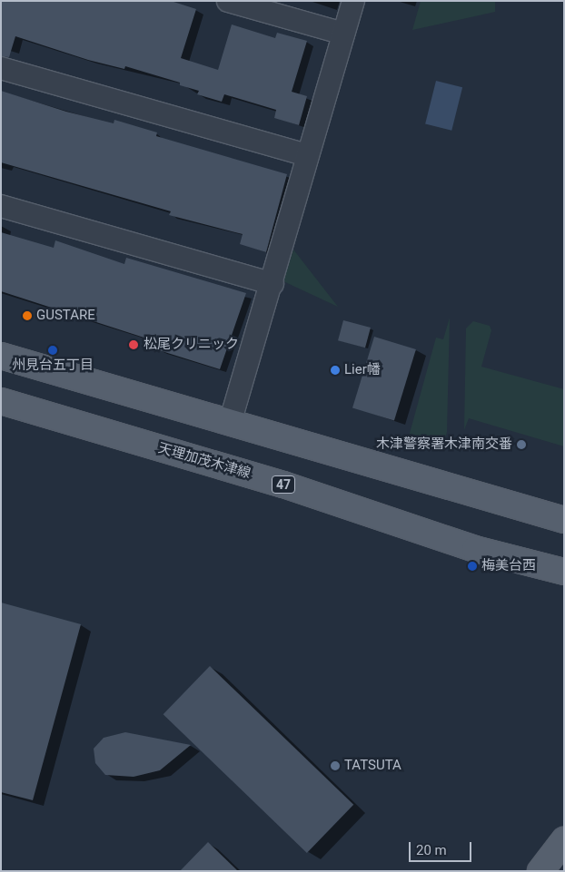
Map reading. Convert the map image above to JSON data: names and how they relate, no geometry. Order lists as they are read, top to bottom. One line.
{"streets":{"main road":["天理加茂木津線","47"]},"places":["GUSTARE","松尾クリニック","州見台五丁目","Lier幡","木津警察署木津南交番","梅美台西","TATSUTA"],"scale_bar":"20 m"}
